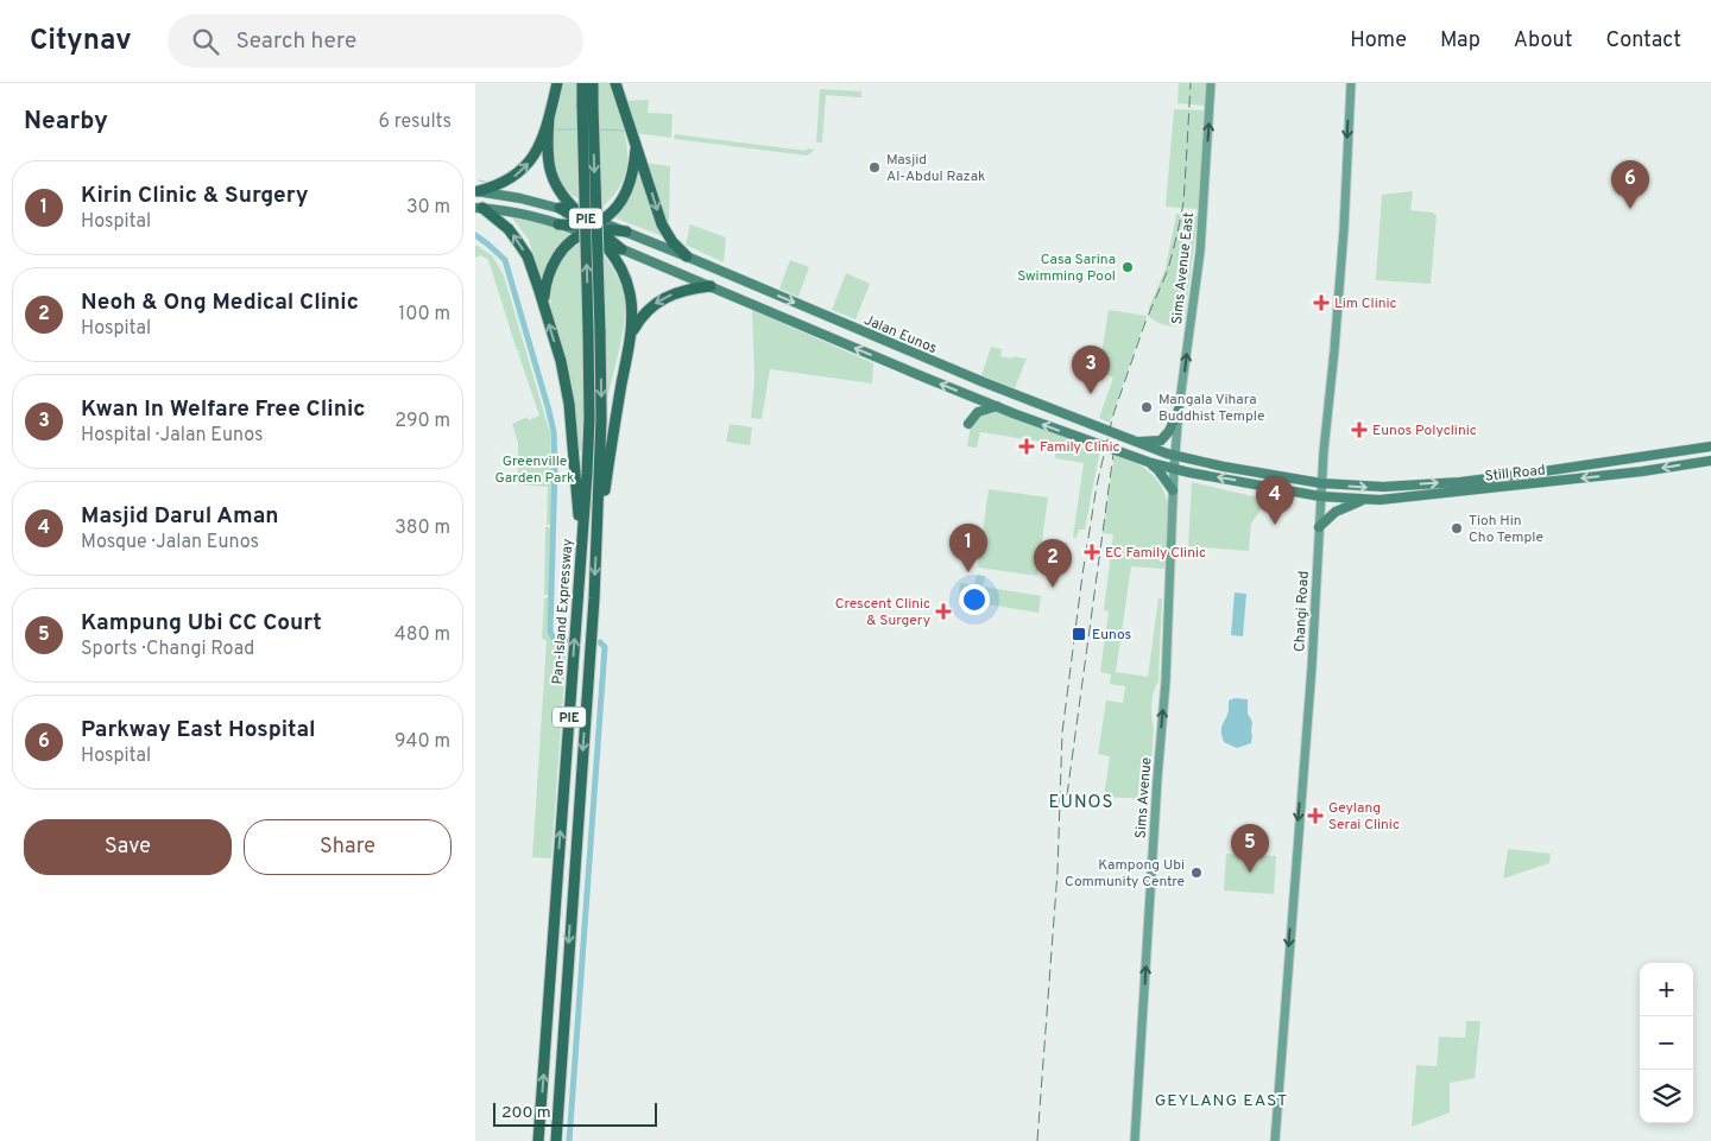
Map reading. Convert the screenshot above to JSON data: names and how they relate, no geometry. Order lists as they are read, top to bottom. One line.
{"streets":{"highway":["PIE","Jalan Eunos","Still Road","Pan-Island Expressway"],"main road":["Sims Avenue East","Changi Road","Sims Avenue"]},"crossings":[["Sims Avenue East","Jalan Eunos"],["Sims Avenue East","Sims Avenue"],["Jalan Eunos","Still Road"],["Jalan Eunos","Changi Road"],["Jalan Eunos","Sims Avenue"],["Still Road","Changi Road"]],"one_way":["Sims Avenue East","Changi Road","Sims Avenue"],"districts":["EUNOS","GEYLANG EAST"],"parks":["Greenville Garden Park"],"places":{"other":["Masjid Al-Abdul Razak","Casa Sarina Swimming Pool","Mangala Vihara Buddhist Temple","Tioh Hin Cho Temple","Kampong Ubi Community Centre"],"health":["Lim Clinic","Eunos Polyclinic","Family Clinic","EC Family Clinic","Crescent Clinic & Surgery","Geylang Serai Clinic"],"transit":["Eunos"]},"scale_bar":"200 m","page":{"header":"Citynav","search":"Search here","nav":["Home","Map","About","Contact"],"heading":["Nearby","6 results"],"list":[{"mark":"1","name":"Kirin Clinic & Surgery","note":"Hospital","value":"30 m"},{"mark":"2","name":"Neoh & Ong Medical Clinic","note":"Hospital","value":"100 m"},{"mark":"3","name":"Kwan In Welfare Free Clinic","note":"Hospital · Jalan Eunos","value":"290 m"},{"mark":"4","name":"Masjid Darul Aman","note":"Mosque · Jalan Eunos","value":"380 m"},{"mark":"5","name":"Kampung Ubi CC Court","note":"Sports · Changi Road","value":"480 m"},{"mark":"6","name":"Parkway East Hospital","note":"Hospital","value":"940 m"}],"pins":["6","3","4","1","2","5"],"buttons":["Save","Share"],"map_buttons":["+","−"],"scale":"200 m"}}
